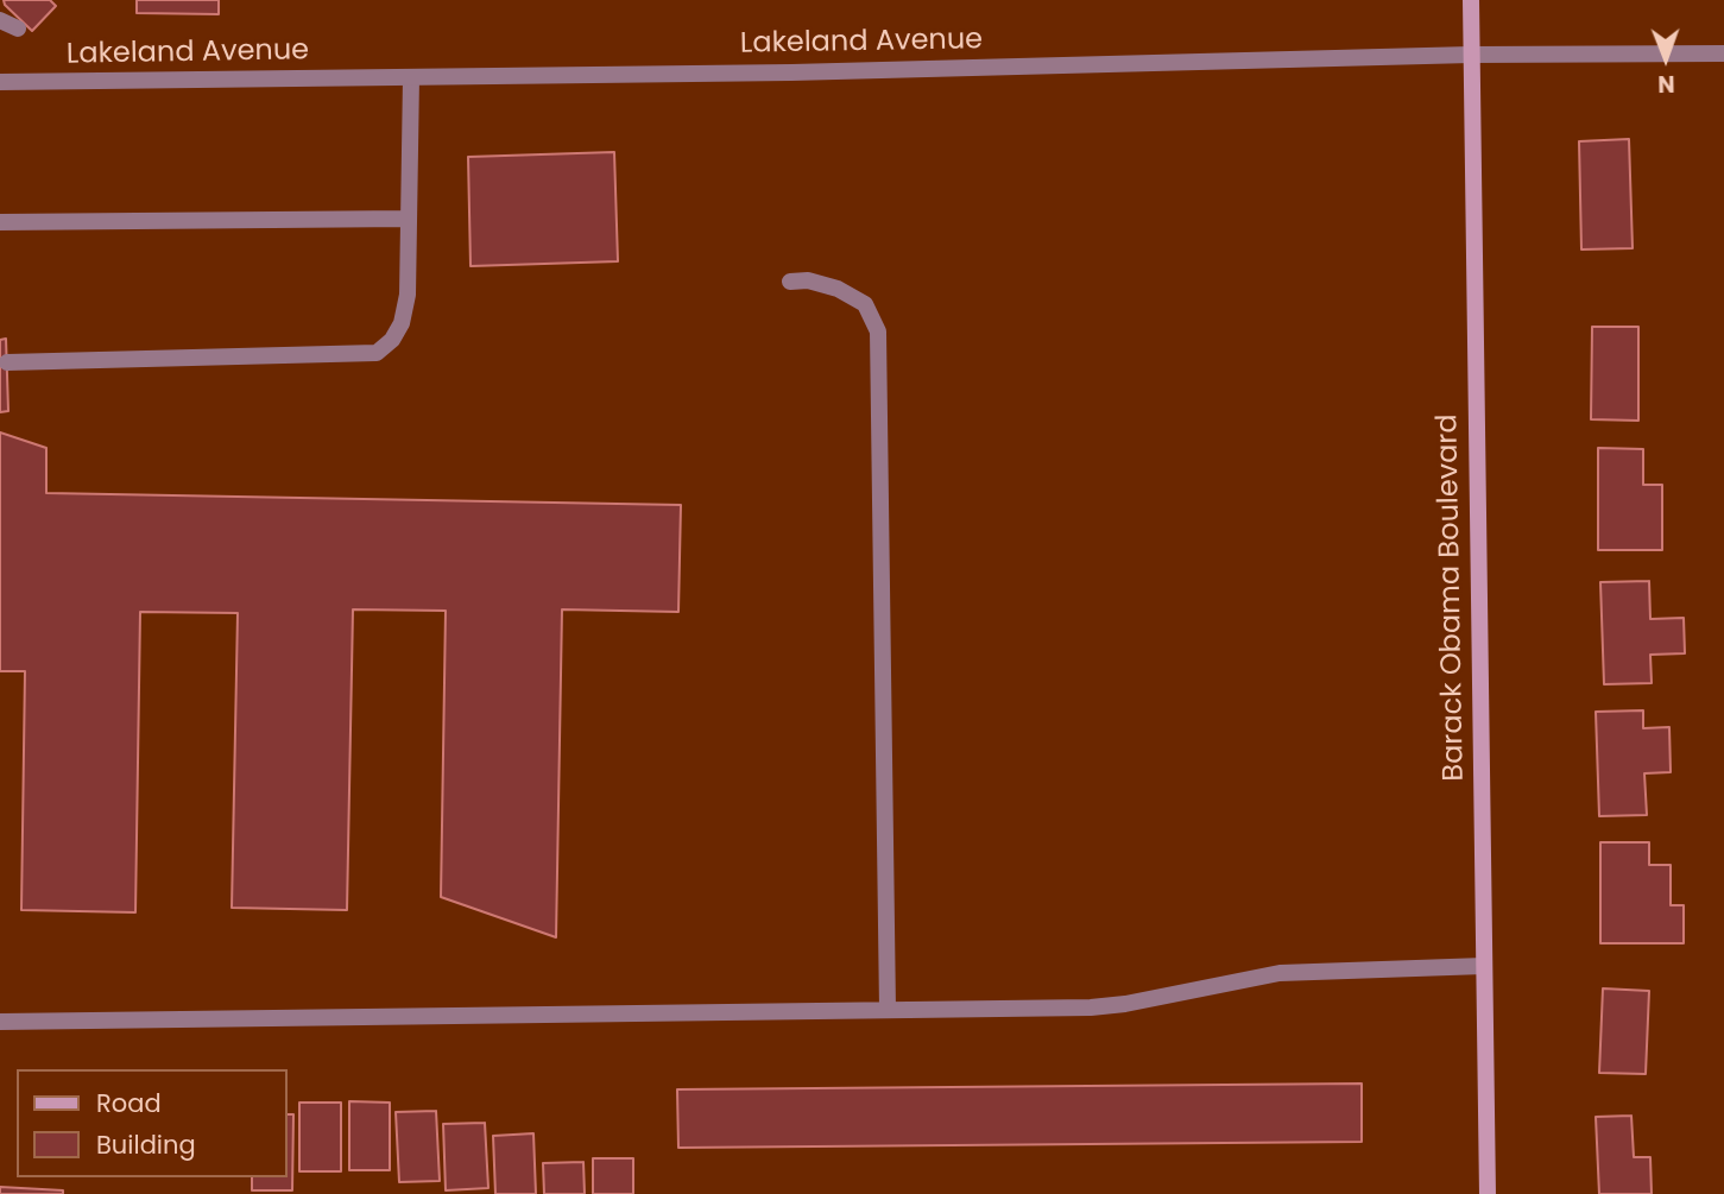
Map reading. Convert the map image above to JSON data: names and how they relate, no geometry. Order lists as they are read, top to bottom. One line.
{"streets":{"main road":["Barack Obama Boulevard"],"street":["Lakeland Avenue"]},"crossings":[["Lakeland Avenue","Barack Obama Boulevard"]],"legend":["Road","Building"],"north":"bottom"}
